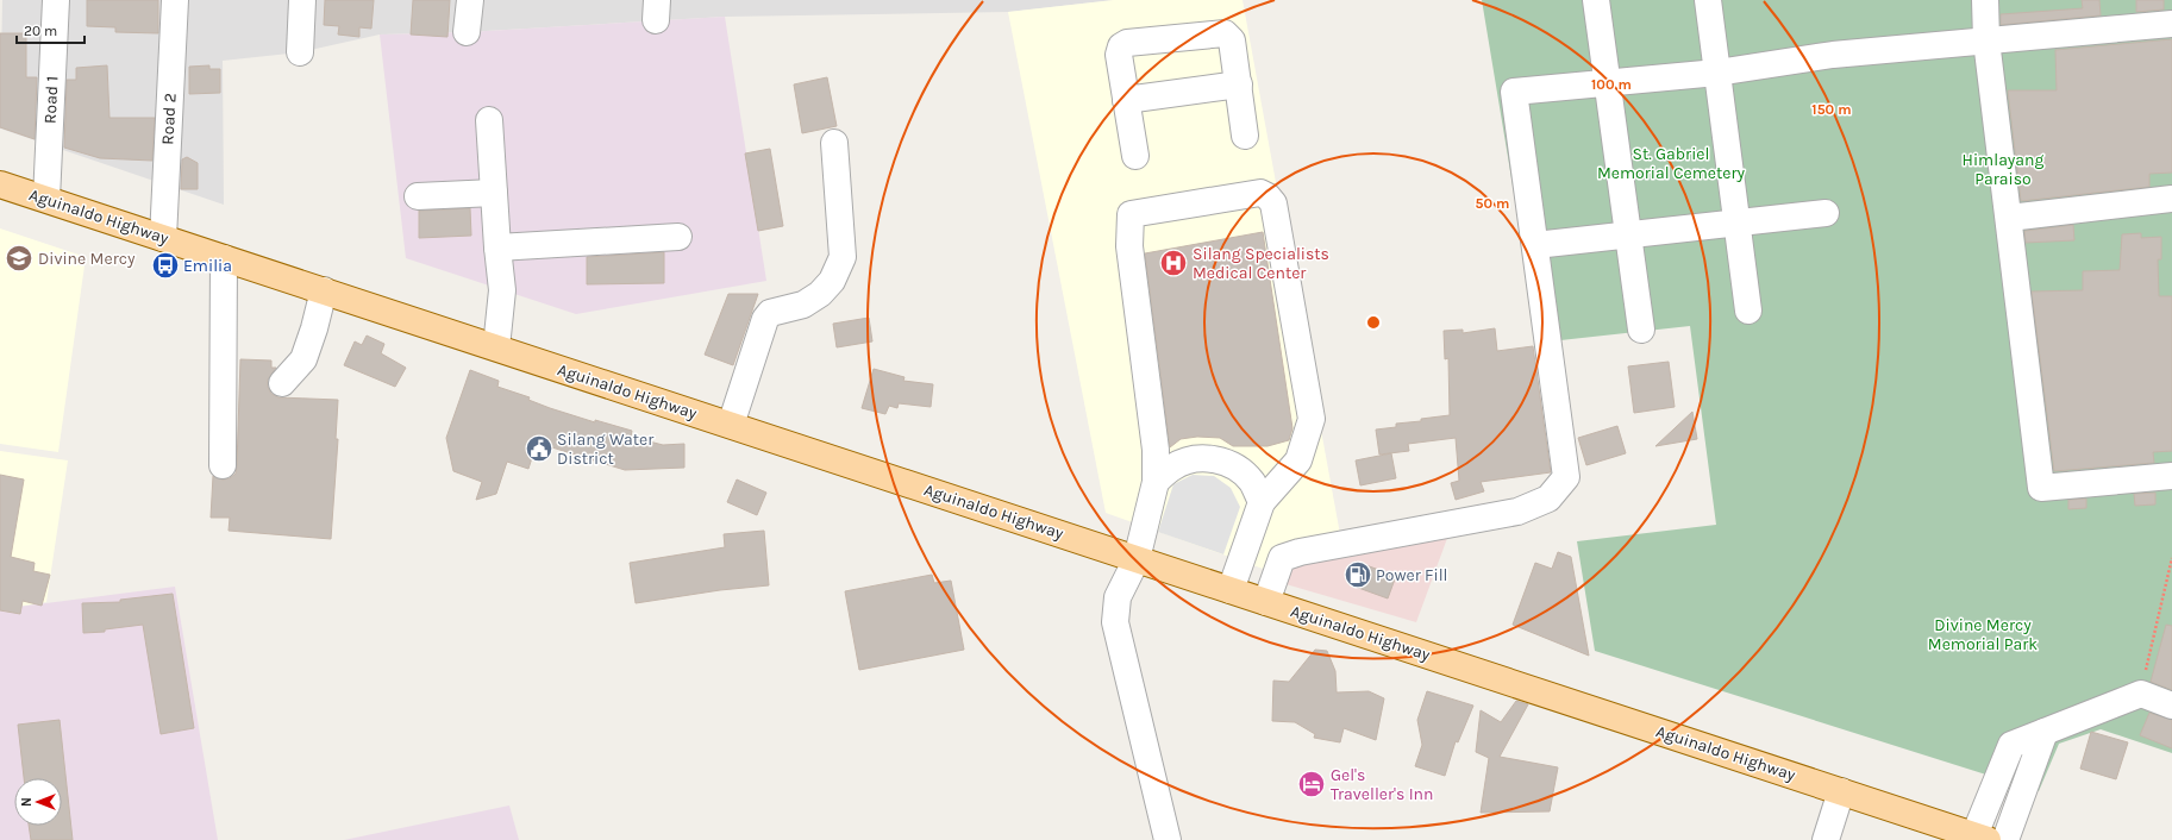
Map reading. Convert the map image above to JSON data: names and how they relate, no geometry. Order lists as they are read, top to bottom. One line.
{"streets":{"main road":["Aguinaldo Highway"],"street":["Road 1","Road 2"]},"crossings":[["Road 1","Aguinaldo Highway"],["Road 2","Aguinaldo Highway"]],"parks":["St. Gabriel Memorial Cemetery","Himlayang Paraiso","Divine Mercy Memorial Park"],"places":{"school or university":["Divine Mercy"],"hospital":["Silang Specialists Medical Center"],"bus stop":["Emilia"],"public building":["Silang Water District"],"fuel station":["Power Fill"],"hotel":["Gel's Traveller's Inn"]},"scale_bar":"20 m","north":"left","rings":["100 m","150 m","50 m"]}
